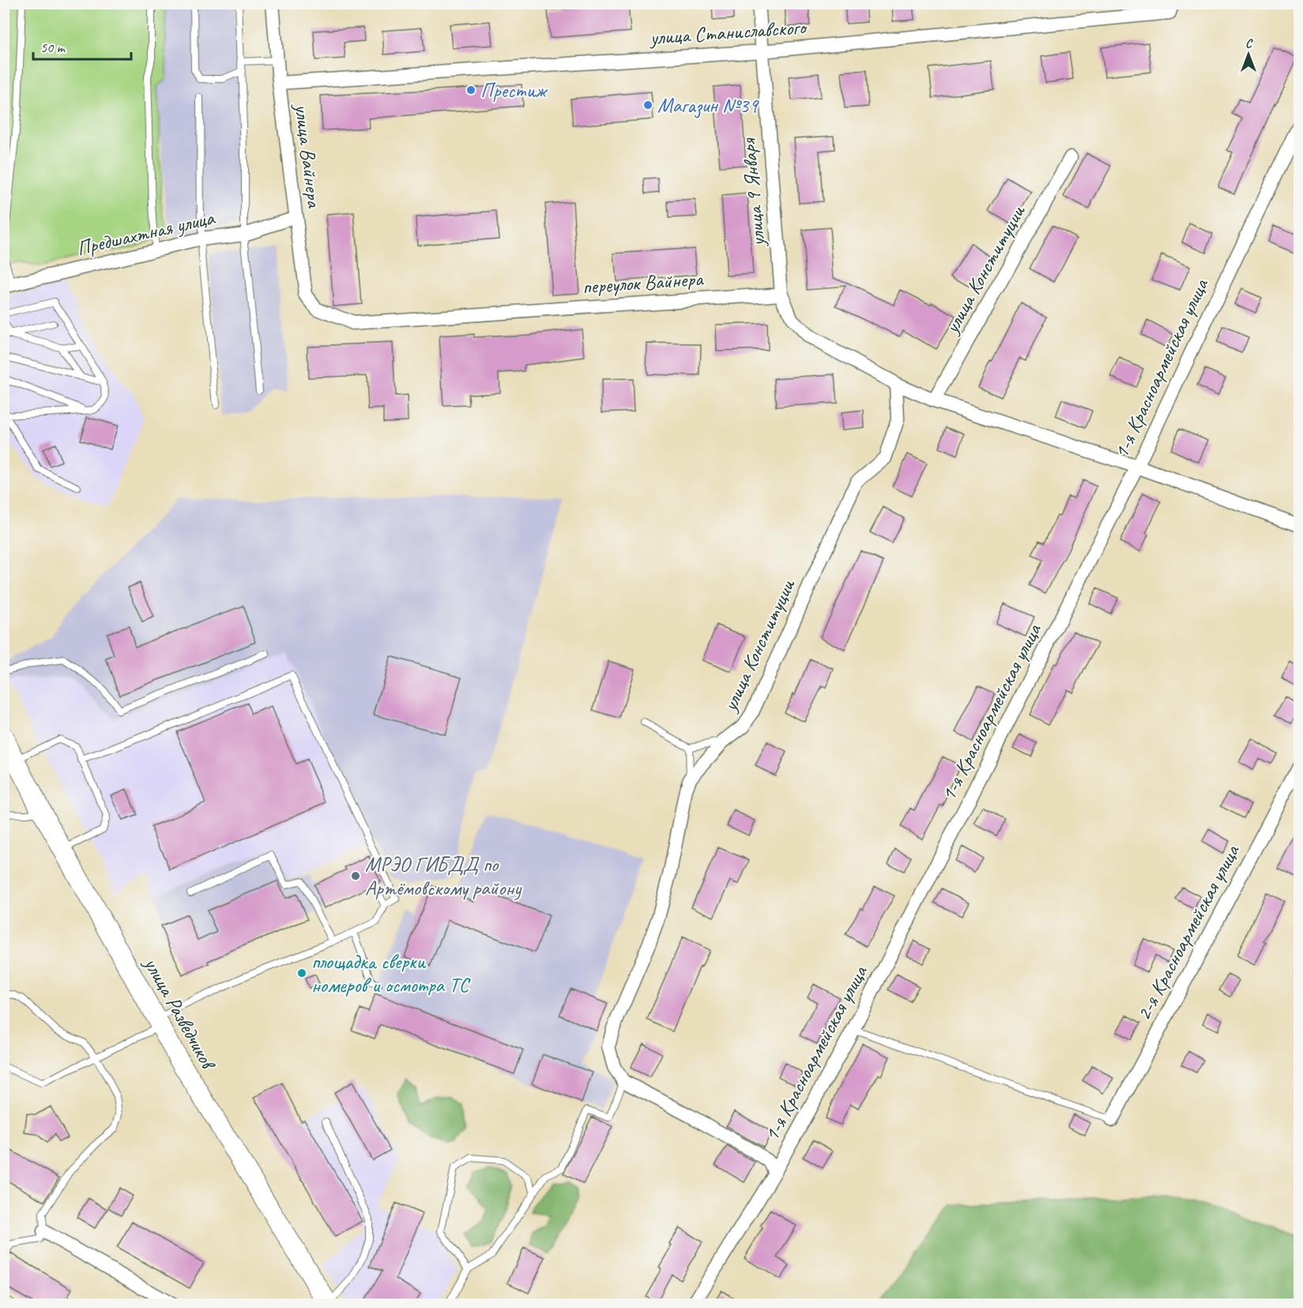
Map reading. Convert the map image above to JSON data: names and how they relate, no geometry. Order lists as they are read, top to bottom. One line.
{"streets":{"main road":["улица Разведчиков"],"street":["улица Станиславского","улица Вайнера","улица 9 Января","Предшахтная улица","улица Конституции","переулок Вайнера","1-я Красноармейская улица","2-я Красноармейская улица"]},"crossings":[["улица Станиславского","улица Вайнера"],["улица Станиславского","улица 9 Января"],["улица Вайнера","Предшахтная улица"],["улица Вайнера","переулок Вайнера"],["улица 9 Января","переулок Вайнера"]],"places":["Престиж","Магазин №39","МРЭО ГИБДД по Артёмовскому району","площадка сверки номеров и осмотра ТС"],"scale_bar":"50 m","north":"top"}
